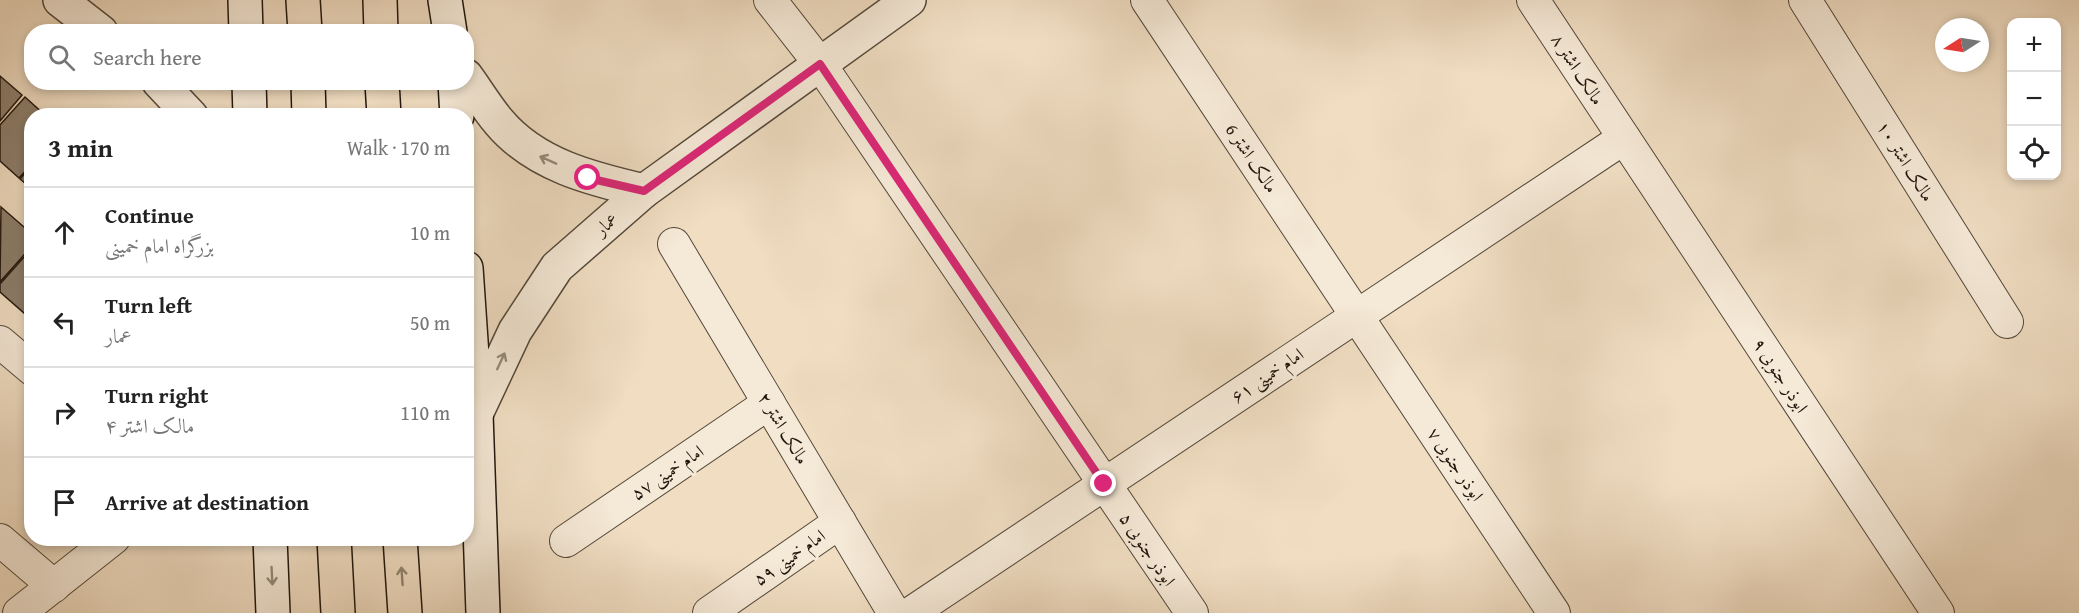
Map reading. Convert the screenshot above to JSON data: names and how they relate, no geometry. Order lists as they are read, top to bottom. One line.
{"streets":{"street":["مالک اشتر ۸","مالک اشتر 6","مالک اشتر ۱۰","عمار","امام خمینی ۶۱","ابوذر جنوبی ۹","مالک اشتر ۲","ابوذر جنوبی ۷","امام خمینی ۵۷","ابوذر جنوبی ۵","امام خمینی ۵۹"]},"crossings":[["مالک اشتر ۸","امام خمینی ۶۱"],["مالک اشتر ۸","ابوذر جنوبی ۹"],["مالک اشتر 6","امام خمینی ۶۱"],["مالک اشتر 6","ابوذر جنوبی ۷"],["عمار","ابوذر جنوبی ۵"],["امام خمینی ۶۱","ابوذر جنوبی ۹"],["امام خمینی ۶۱","ابوذر جنوبی ۷"],["امام خمینی ۶۱","ابوذر جنوبی ۵"],["مالک اشتر ۲","امام خمینی ۵۷"],["مالک اشتر ۲","امام خمینی ۵۹"]],"one_way":["عمار"],"north":"left","page":{"map_buttons":["+","−"],"search":"Search here","heading":["3 min","Walk · 170 m"],"list":[["Continue","بزرگراه امام خمینی","10 m"],["Turn left","عمار","50 m"],["Turn right","مالک اشتر ۴","110 m"],"Arrive at destination"]}}
